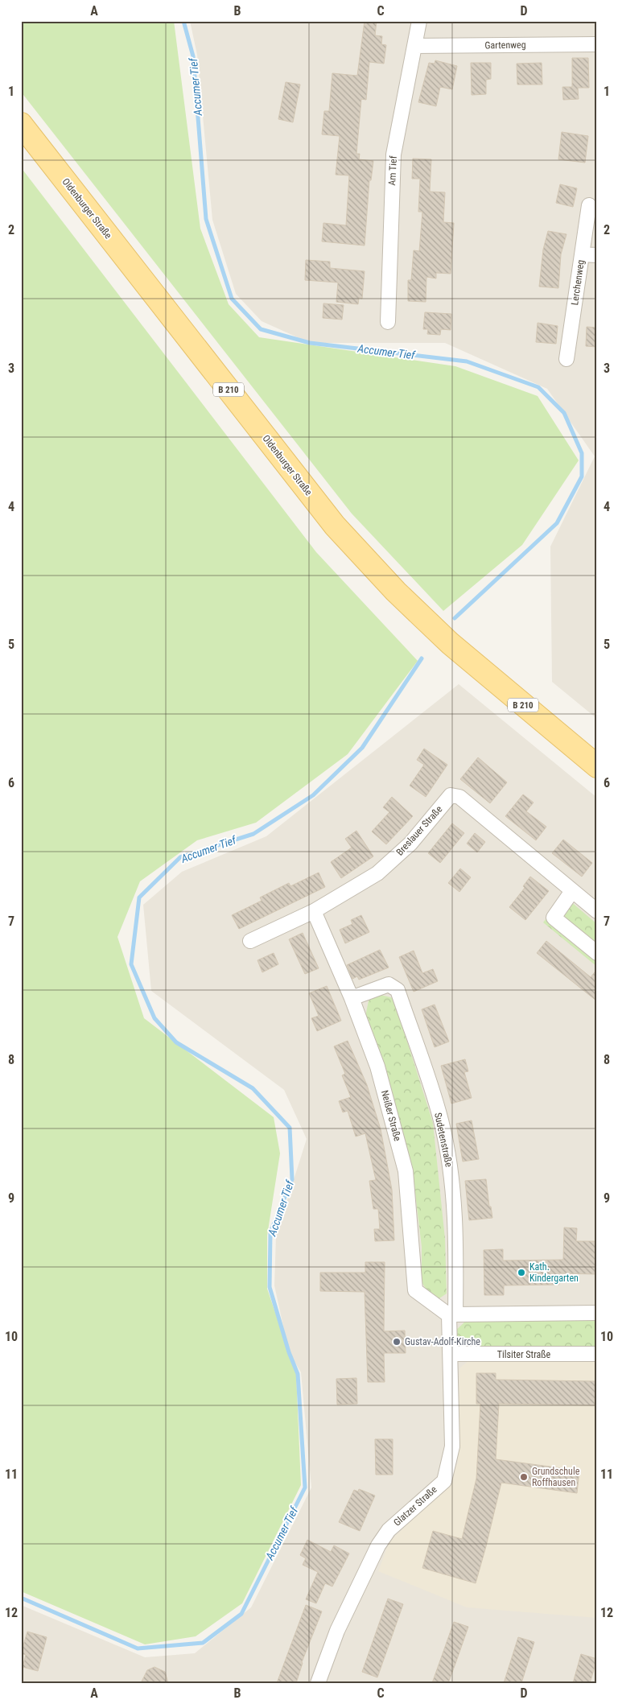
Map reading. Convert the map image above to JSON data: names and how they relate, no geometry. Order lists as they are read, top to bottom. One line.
{"streets":{"main road":["Oldenburger Straße","B 210"],"street":["Gartenweg","Am Tief","Lerchenweg","Breslauer Straße","Neißer Straße","Sudetenstraße","Tilsiter Straße","Glatzer Straße"]},"crossings":[["Gartenweg","Am Tief"],["Breslauer Straße","Neißer Straße"],["Neißer Straße","Sudetenstraße"],["Neißer Straße","Glatzer Straße"],["Sudetenstraße","Glatzer Straße"],["Tilsiter Straße","Glatzer Straße"]],"water":["Accumer Tief"],"places":["Kath. Kindergarten","Gustav-Adolf-Kirche","Grundschule Roffhausen"],"grid":{"columns":["A","B","C","D"],"rows":["1","2","3","4","5","6","7","8","9","10","11","12"]}}
